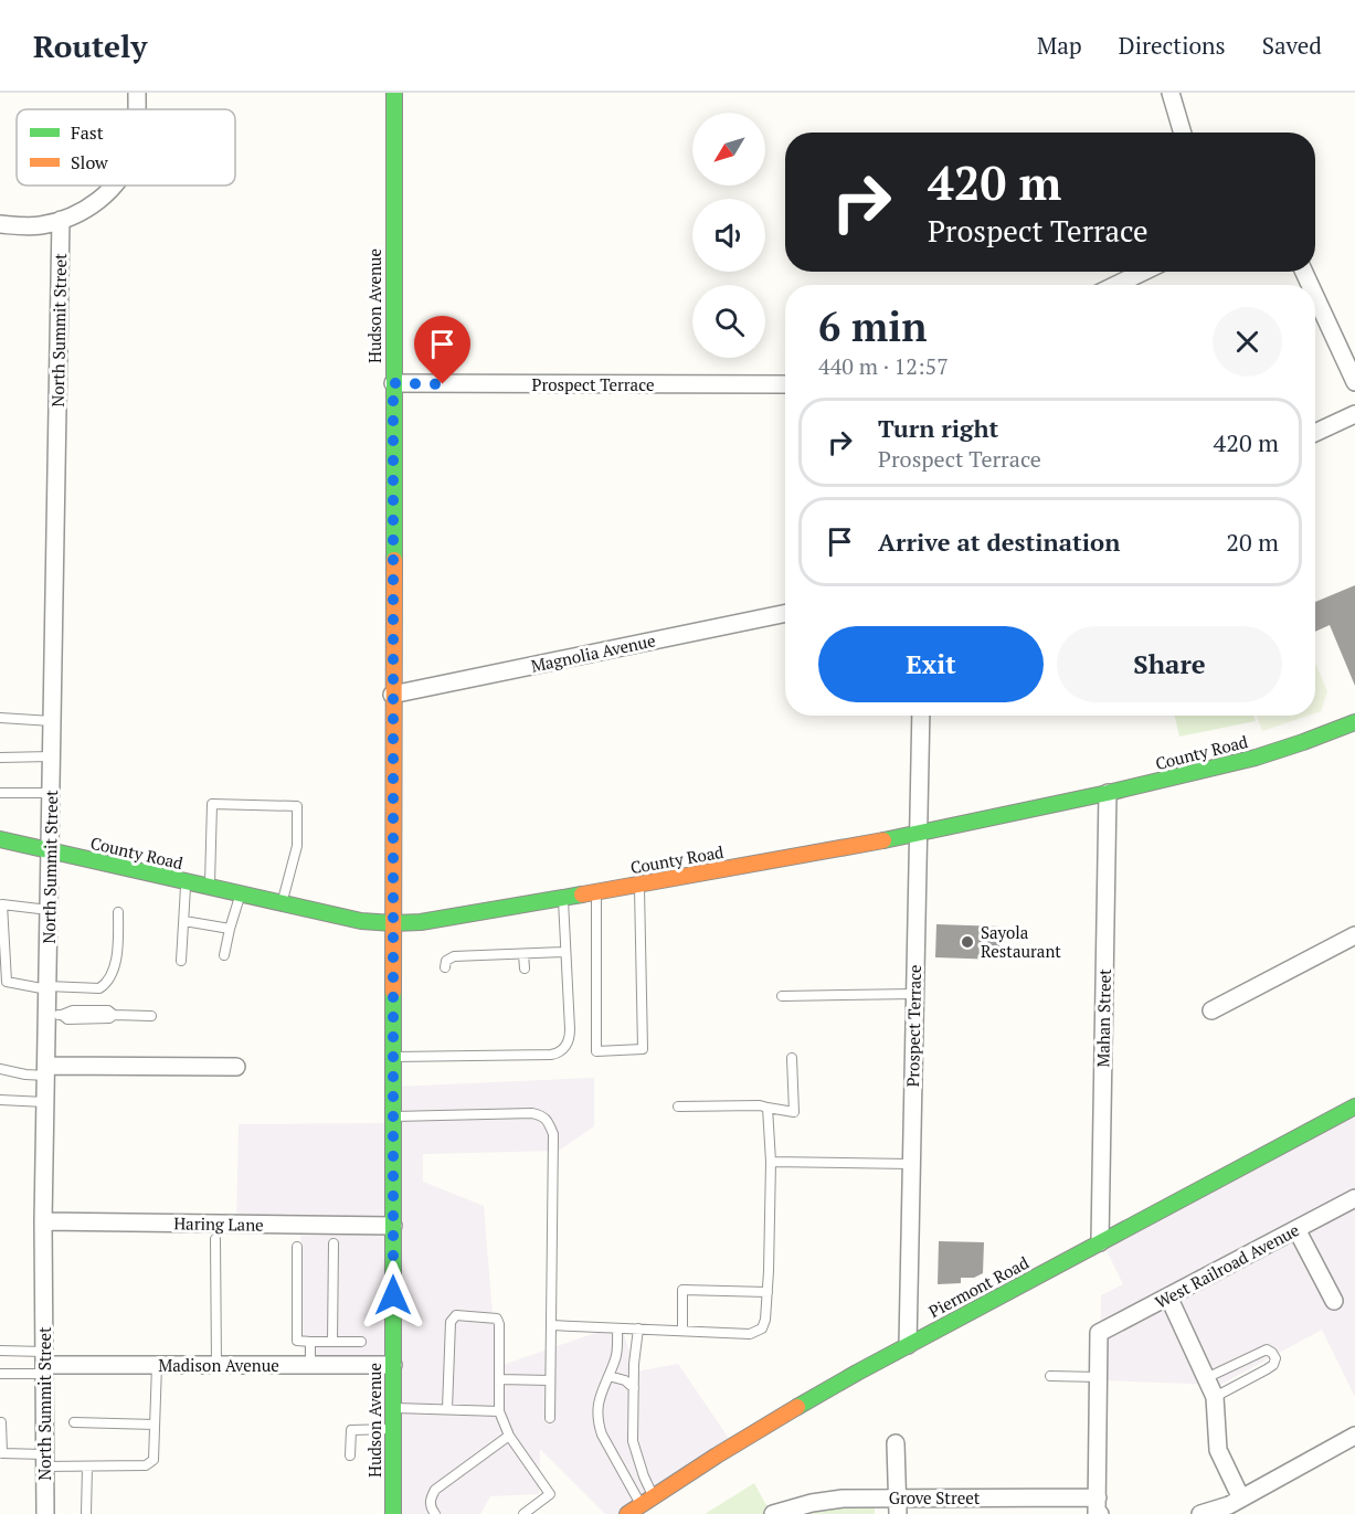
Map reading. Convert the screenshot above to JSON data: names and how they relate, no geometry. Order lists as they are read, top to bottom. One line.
{"streets":{"street":["Hudson Avenue","North Summit Street","Prospect Terrace","Magnolia Avenue","County Road","Mahan Street","Haring Lane","West Railroad Avenue","Piermont Road","Madison Avenue","Grove Street"]},"crossings":[["Hudson Avenue","Prospect Terrace"],["Hudson Avenue","Magnolia Avenue"],["Hudson Avenue","County Road"],["Hudson Avenue","Haring Lane"],["Hudson Avenue","Madison Avenue"],["North Summit Street","County Road"],["North Summit Street","Haring Lane"],["North Summit Street","Madison Avenue"],["Prospect Terrace","County Road"],["Prospect Terrace","Piermont Road"],["County Road","Mahan Street"],["Mahan Street","Piermont Road"]],"places":["Sayola Restaurant"],"legend":["Fast","Slow"],"north":"bottom left","page":{"header":"Routely","nav":["Map","Directions","Saved"],"turn":["420 m","Prospect Terrace"],"heading":["6 min","440 m · 12:57"],"list":[{"name":"Turn right","note":"Prospect Terrace","value":"420 m"},{"name":"Arrive at destination","value":"20 m"}],"buttons":["Exit","Share"]}}
